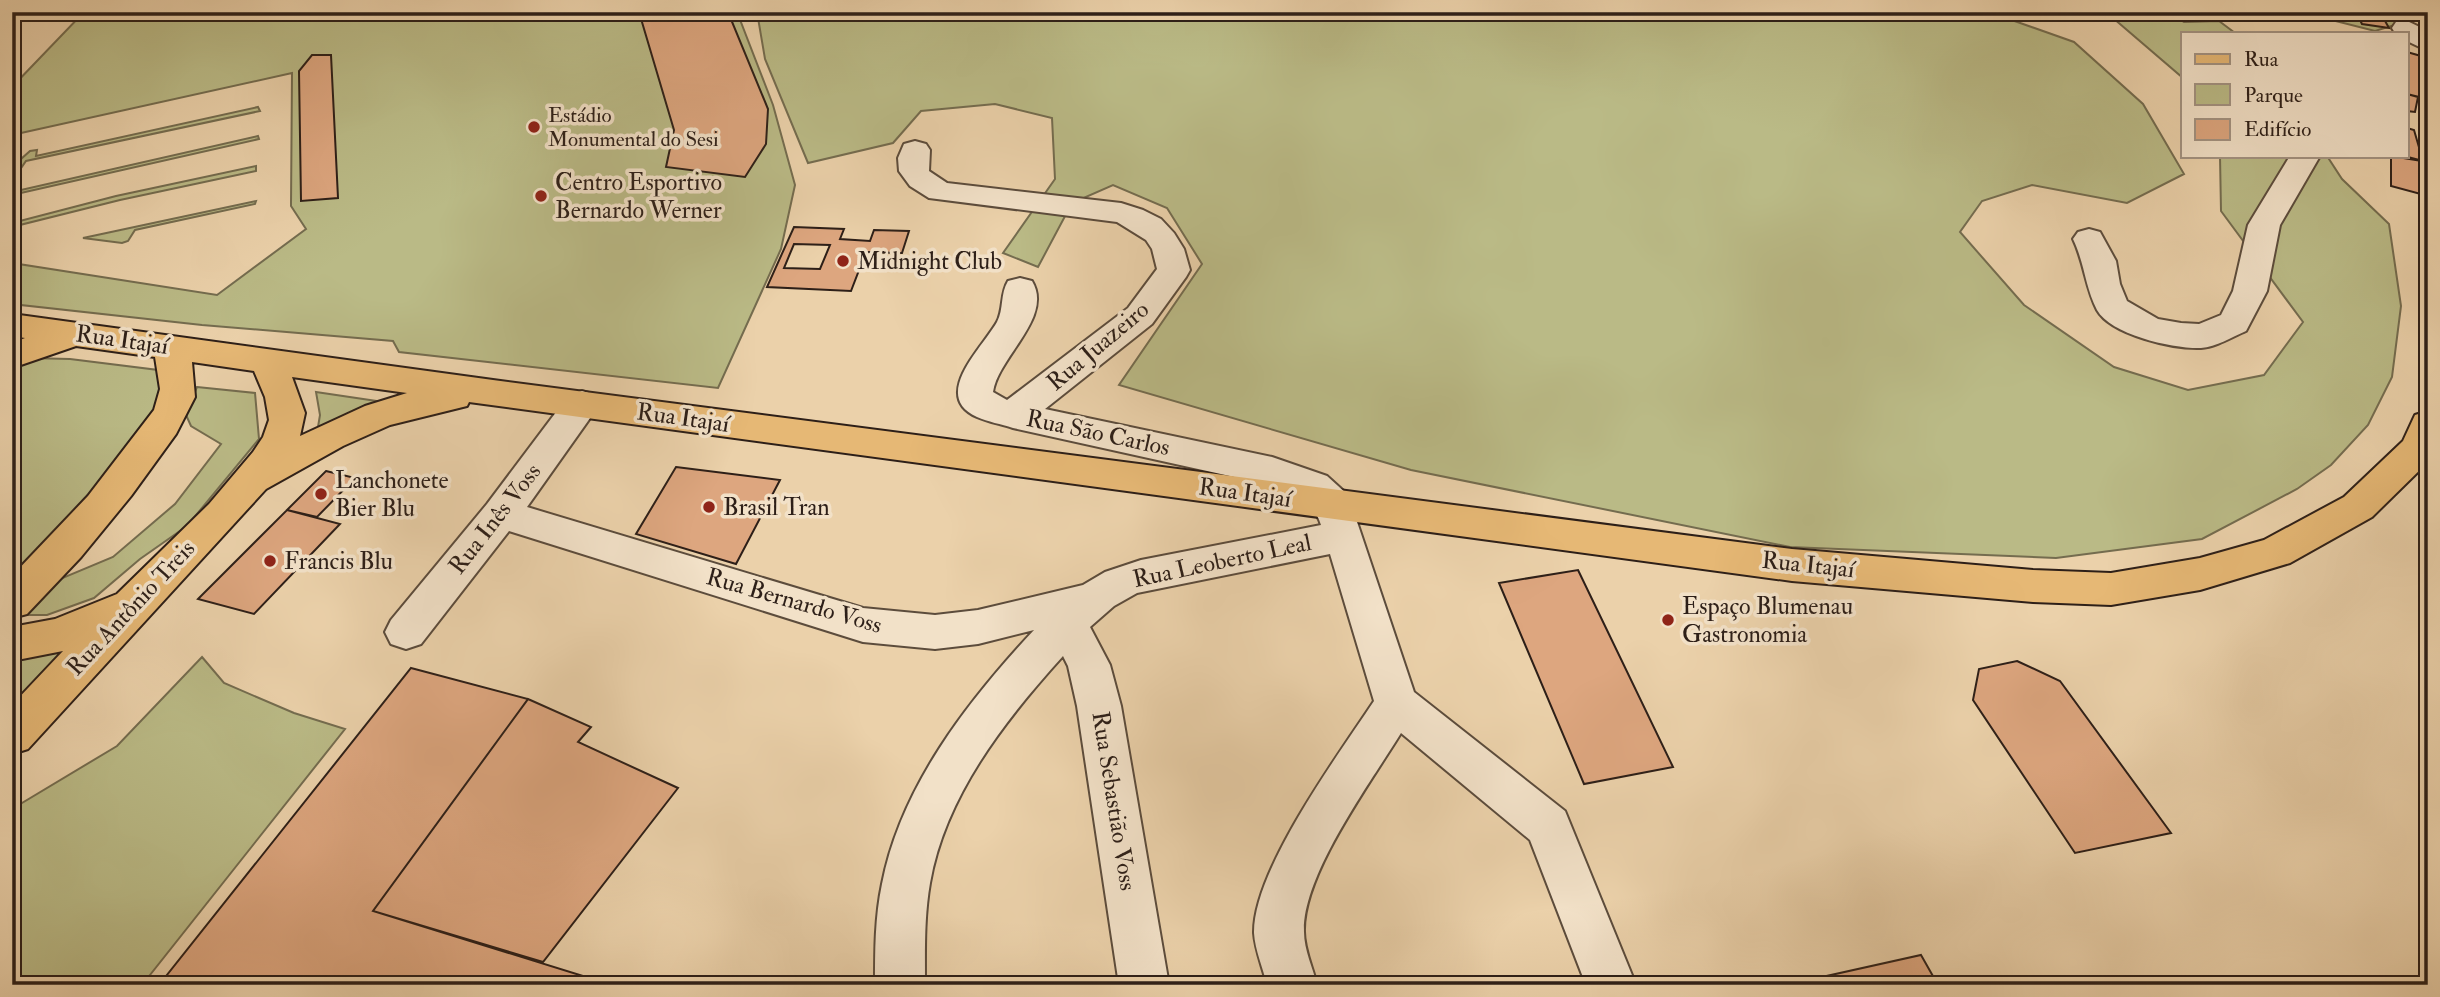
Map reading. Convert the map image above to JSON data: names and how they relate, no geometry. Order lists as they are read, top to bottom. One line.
{"streets":{"main road":["Rua Itajaí","Rua Antônio Treis"],"street":["Rua Juazeiro","Rua São Carlos","Rua Inês Voss","Rua Leoberto Leal","Rua Bernardo Voss","Rua Sebastião Voss"]},"crossings":[["Rua Itajaí","Rua São Carlos"],["Rua Itajaí","Rua Inês Voss"],["Rua Itajaí","Rua Leoberto Leal"],["Rua Itajaí","Rua Antônio Treis"],["Rua Juazeiro","Rua São Carlos"],["Rua São Carlos","Rua Leoberto Leal"],["Rua Inês Voss","Rua Bernardo Voss"],["Rua Leoberto Leal","Rua Bernardo Voss"],["Rua Leoberto Leal","Rua Sebastião Voss"],["Rua Bernardo Voss","Rua Sebastião Voss"]],"places":["Estádio Monumental do Sesi","Centro Esportivo Bernardo Werner","Midnight Club","Lanchonete Bier Blu","Brasil Tran","Francis Blu","Espaço Blumenau Gastronomia"],"legend":["Rua","Parque","Edifício"]}
